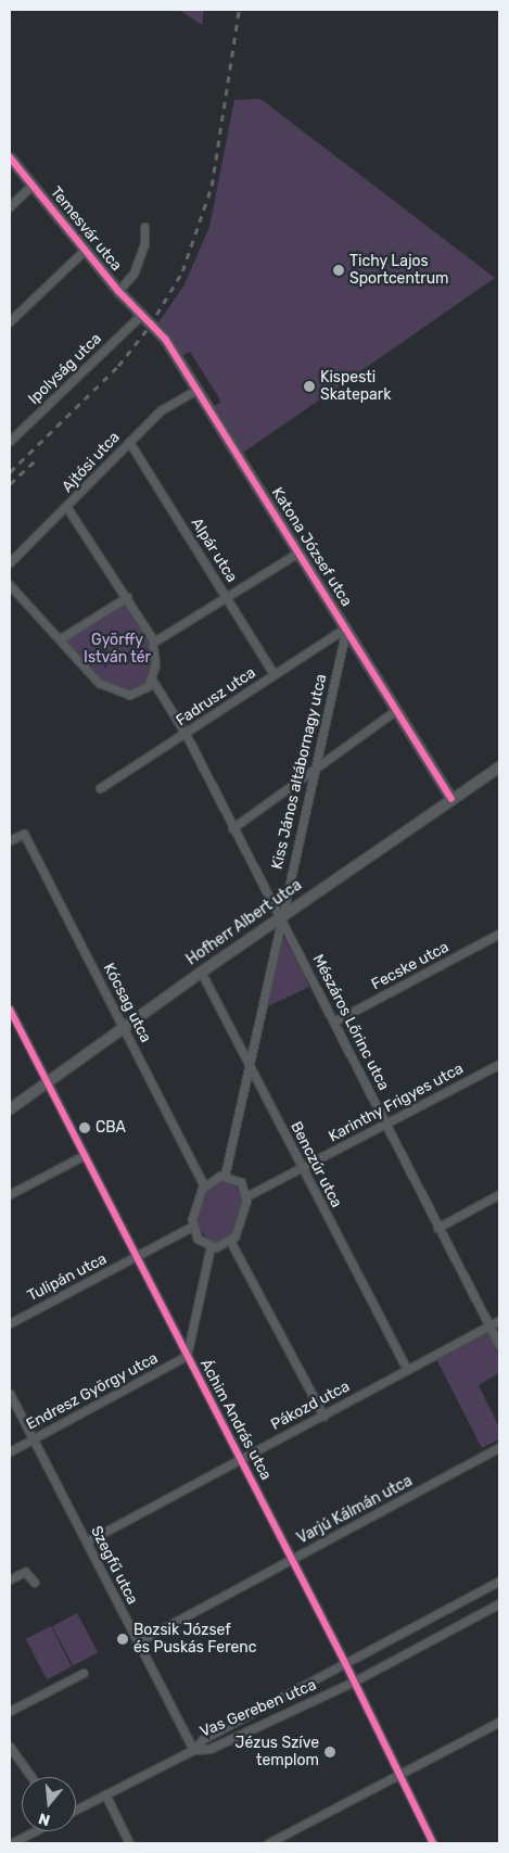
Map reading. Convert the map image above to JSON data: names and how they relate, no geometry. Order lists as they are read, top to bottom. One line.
{"streets":{"street":["Temesvár utca","Ipolyság utca","Ajtósi utca","Katona József utca","Alpár utca","Fadrusz utca","Kiss János altábornagy utca","Hofherr Albert utca","Fecske utca","Kócsag utca","Mészáros Lőrinc utca","Karinthy Frigyes utca","Benczúr utca","Tulipán utca","Endresz György utca","Pákozd utca","Áchim András utca","Varjú Kálmán utca","Szegfű utca","Vas Gereben utca"]},"crossings":[["Temesvár utca","Ipolyság utca"],["Temesvár utca","Katona József utca"],["Ipolyság utca","Katona József utca"],["Ajtósi utca","Katona József utca"],["Ajtósi utca","Alpár utca"],["Katona József utca","Fadrusz utca"],["Katona József utca","Kiss János altábornagy utca"],["Katona József utca","Hofherr Albert utca"],["Alpár utca","Fadrusz utca"],["Fadrusz utca","Kiss János altábornagy utca"],["Fadrusz utca","Mészáros Lőrinc utca"],["Kiss János altábornagy utca","Hofherr Albert utca"],["Kiss János altábornagy utca","Kócsag utca"],["Kiss János altábornagy utca","Mészáros Lőrinc utca"],["Kiss János altábornagy utca","Karinthy Frigyes utca"],["Kiss János altábornagy utca","Benczúr utca"],["Hofherr Albert utca","Kócsag utca"],["Hofherr Albert utca","Mészáros Lőrinc utca"],["Hofherr Albert utca","Benczúr utca"],["Hofherr Albert utca","Áchim András utca"],["Fecske utca","Mészáros Lőrinc utca"],["Kócsag utca","Karinthy Frigyes utca"],["Mészáros Lőrinc utca","Karinthy Frigyes utca"],["Mészáros Lőrinc utca","Pákozd utca"],["Karinthy Frigyes utca","Benczúr utca"],["Benczúr utca","Pákozd utca"],["Tulipán utca","Áchim András utca"],["Endresz György utca","Áchim András utca"],["Endresz György utca","Szegfű utca"],["Pákozd utca","Áchim András utca"],["Pákozd utca","Szegfű utca"],["Áchim András utca","Varjú Kálmán utca"],["Áchim András utca","Vas Gereben utca"],["Varjú Kálmán utca","Szegfű utca"],["Szegfű utca","Vas Gereben utca"]],"parks":["Györffy István tér"],"places":["Tichy Lajos Sportcentrum","Kispesti Skatepark","CBA","Bozsik József és Puskás Ferenc","Jézus Szíve templom"],"north":"bottom"}
